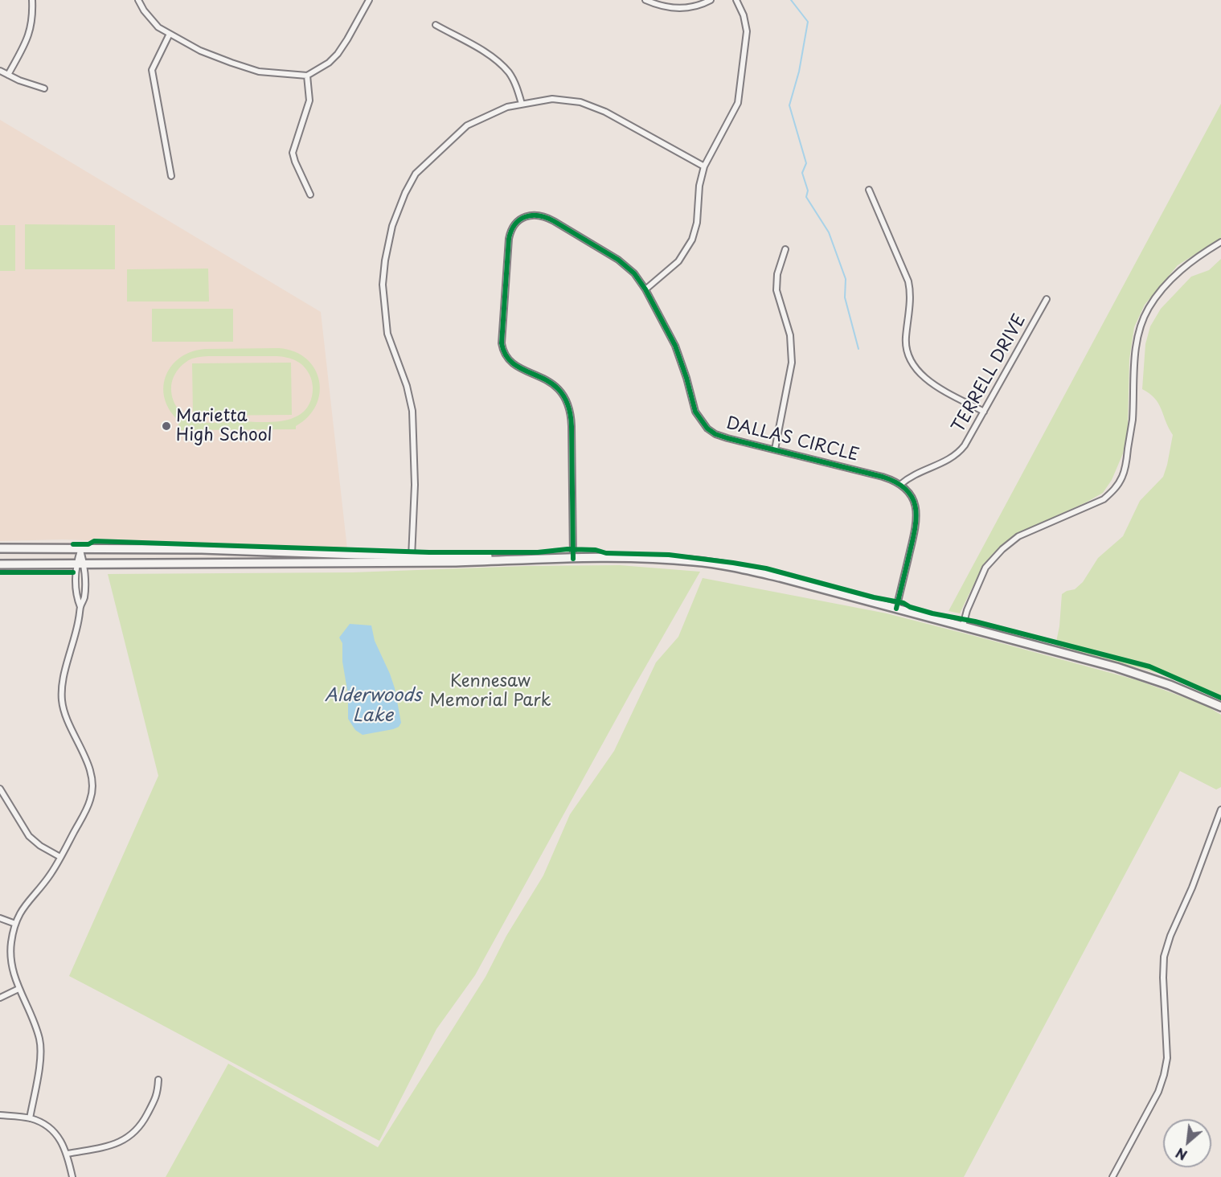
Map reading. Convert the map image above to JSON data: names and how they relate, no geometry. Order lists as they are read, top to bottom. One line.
{"streets":{"street":["TERRELL DRIVE","DALLAS CIRCLE"]},"crossings":[["TERRELL DRIVE","DALLAS CIRCLE"]],"water":["Alderwoods Lake"],"parks":["Kennesaw Memorial Park"],"places":["Marietta High School"],"north":"bottom left"}
